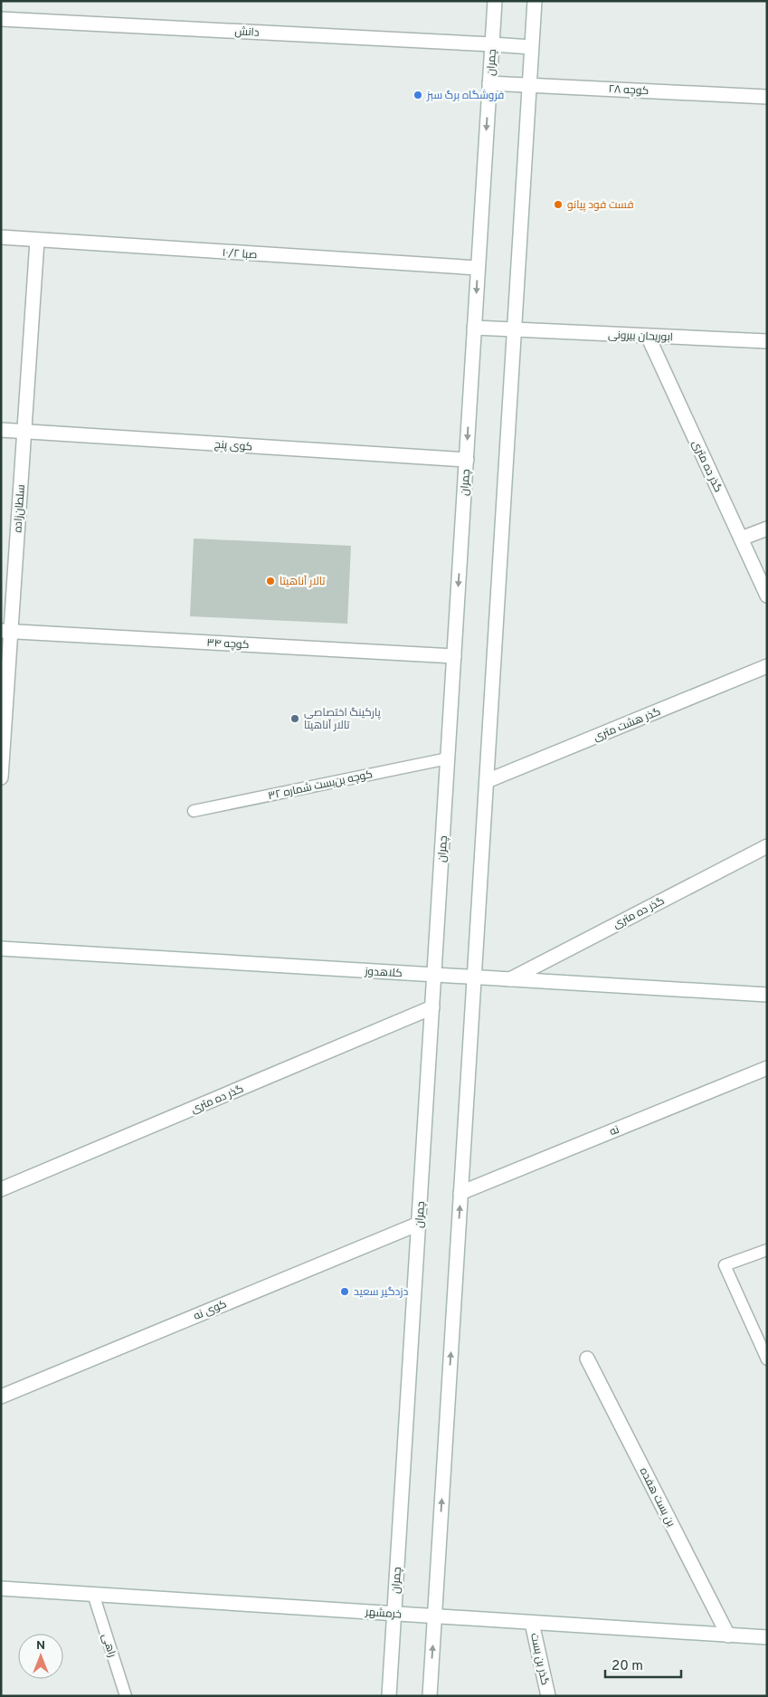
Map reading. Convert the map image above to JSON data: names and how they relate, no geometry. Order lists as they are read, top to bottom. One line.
{"streets":{"street":["دانش","چمران","کوچه ۲۸","صبا ۱۰/۲","ابوریحان بیرونی","کوی پنج","گذر ده متری","سلطان‌زاده","کوچه ۳۴","گذر هشت متری","کلاهدوز","نه","کوی نه","بن بست هفده","خرمشهر","گذر بن بست"],"lane":["کوچه بن‌بست شماره ۳۲","راهی"]},"crossings":[["دانش","چمران"],["چمران","کوچه ۲۸"],["چمران","صبا ۱۰/۲"],["چمران","ابوریحان بیرونی"],["چمران","کوی پنج"],["چمران","گذر ده متری"],["چمران","کوچه ۳۴"],["چمران","کوچه بن‌بست شماره ۳۲"],["چمران","کلاهدوز"],["چمران","کوی نه"],["چمران","خرمشهر"],["صبا ۱۰/۲","سلطان‌زاده"],["ابوریحان بیرونی","گذر ده متری"],["کوی پنج","سلطان‌زاده"],["گذر ده متری","کلاهدوز"],["سلطان‌زاده","کوچه ۳۴"],["بن بست هفده","خرمشهر"],["خرمشهر","راهی"],["خرمشهر","گذر بن بست"]],"places":["فروشگاه برگ سبز","فست فود پیانو","تالار آناهیتا","پارکینگ اختصاصی تالار آناهیتا","دزدگیر سعید"],"scale_bar":"20 m","north":"top"}
